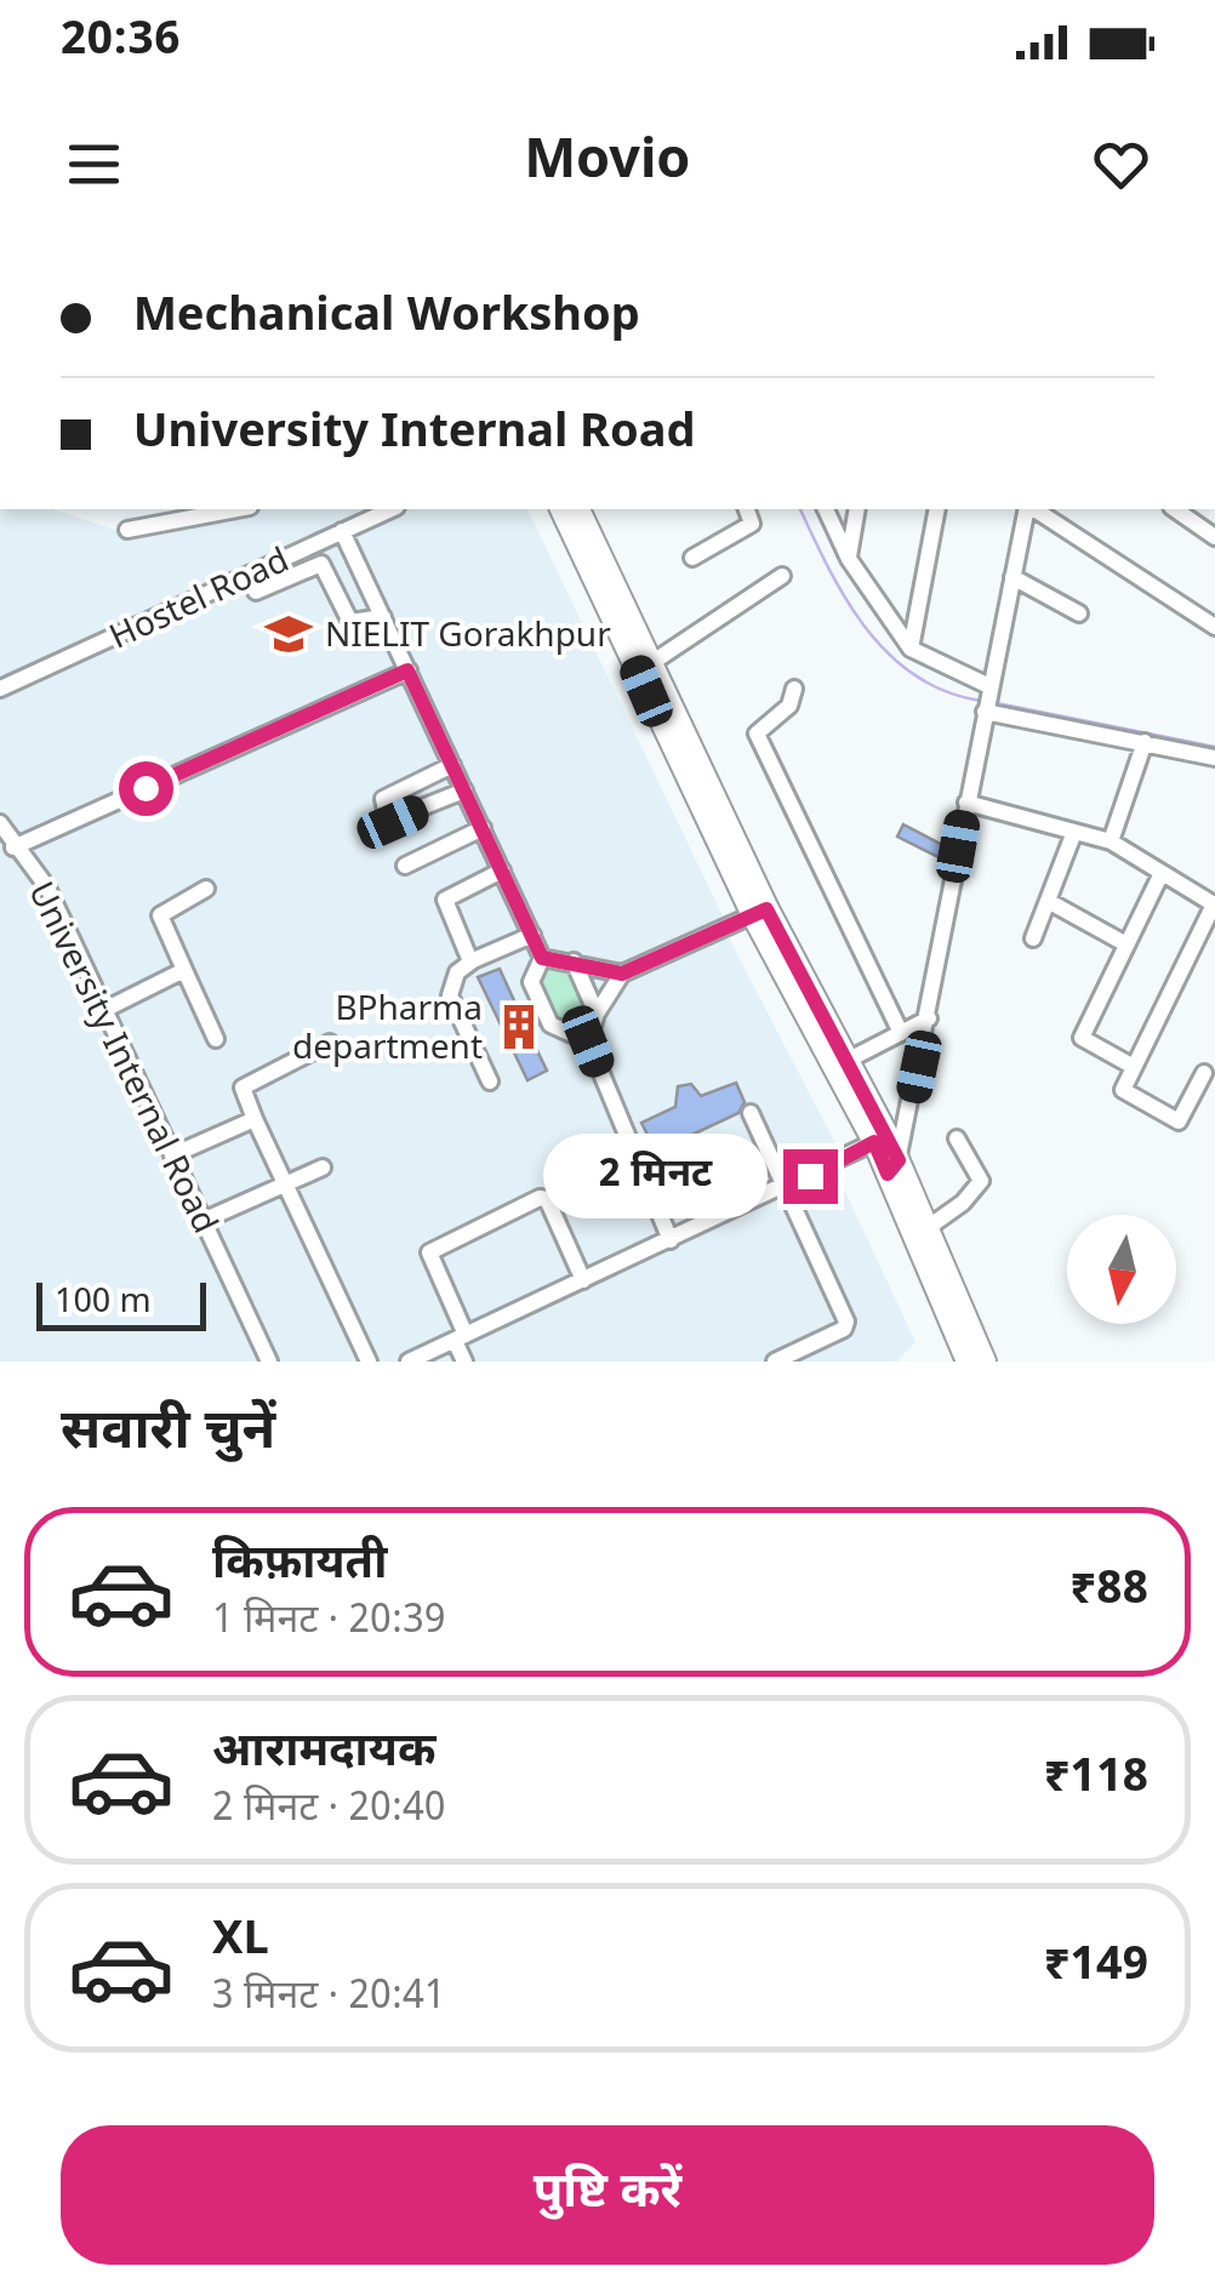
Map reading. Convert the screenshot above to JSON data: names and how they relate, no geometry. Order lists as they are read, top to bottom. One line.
{"streets":{"street":["Hostel Road","University Internal Road"]},"places":{"school or university":["NIELIT Gorakhpur"],"building":["BPharma department"]},"scale_bar":"100 m","north":"bottom","page":{"status":"20:36","header":"Movio","banner":["Mechanical Workshop","University Internal Road"],"bubble":"2 मिनट","scale":"100 m","heading":"सवारी चुनें","list":[{"name":"किफ़ायती","note":"1 मिनट · 20:39","value":"₹88"},{"name":"आरामदायक","note":"2 मिनट · 20:40","value":"₹118"},{"name":"XL","note":"3 मिनट · 20:41","value":"₹149"}],"buttons":"पुष्टि करें"}}
